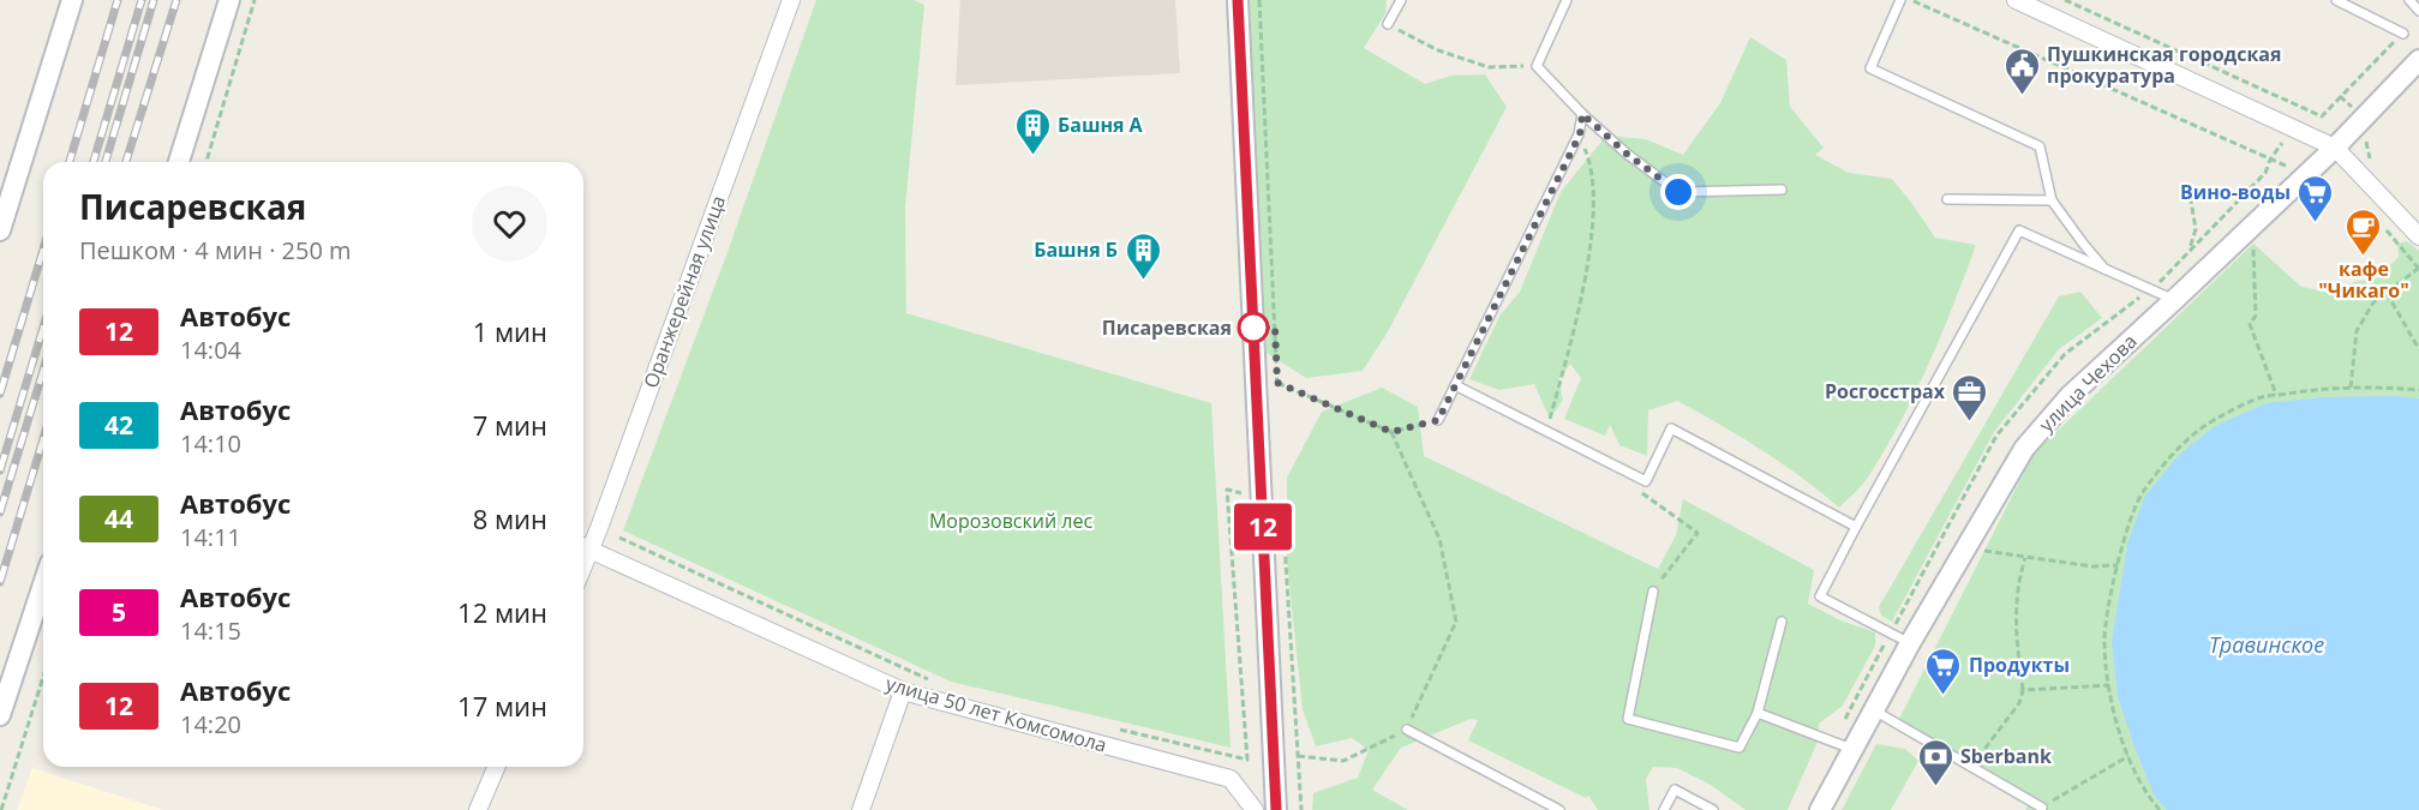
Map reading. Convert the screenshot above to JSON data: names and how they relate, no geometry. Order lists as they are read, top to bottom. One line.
{"streets":{"street":["Оранжерейная улица","улица Чехова","улица 50 лет Комсомола"]},"crossings":[["Оранжерейная улица","улица 50 лет Комсомола"]],"water":["Травинское"],"parks":["Морозовский лес"],"places":{"public building":["Пушкинская городская прокуратура"],"building":["Башня А","Башня Б"],"supermarket":["Вино-воды","Продукты"],"cafe":["кафе \"Чикаго\""],"other":["Писаревская"],"office":["Росгосстрах"],"bank":["Sberbank"]},"lines":["bus line 12"],"page":{"on_map":"12","heading":["Писаревская","Пешком · 4 мин · 250 m"],"list":[{"mark":"12","name":"Автобус","note":"14:04","value":"1 мин"},{"mark":"42","name":"Автобус","note":"14:10","value":"7 мин"},{"mark":"44","name":"Автобус","note":"14:11","value":"8 мин"},{"mark":"5","name":"Автобус","note":"14:15","value":"12 мин"},{"mark":"12","name":"Автобус","note":"14:20","value":"17 мин"}]}}
